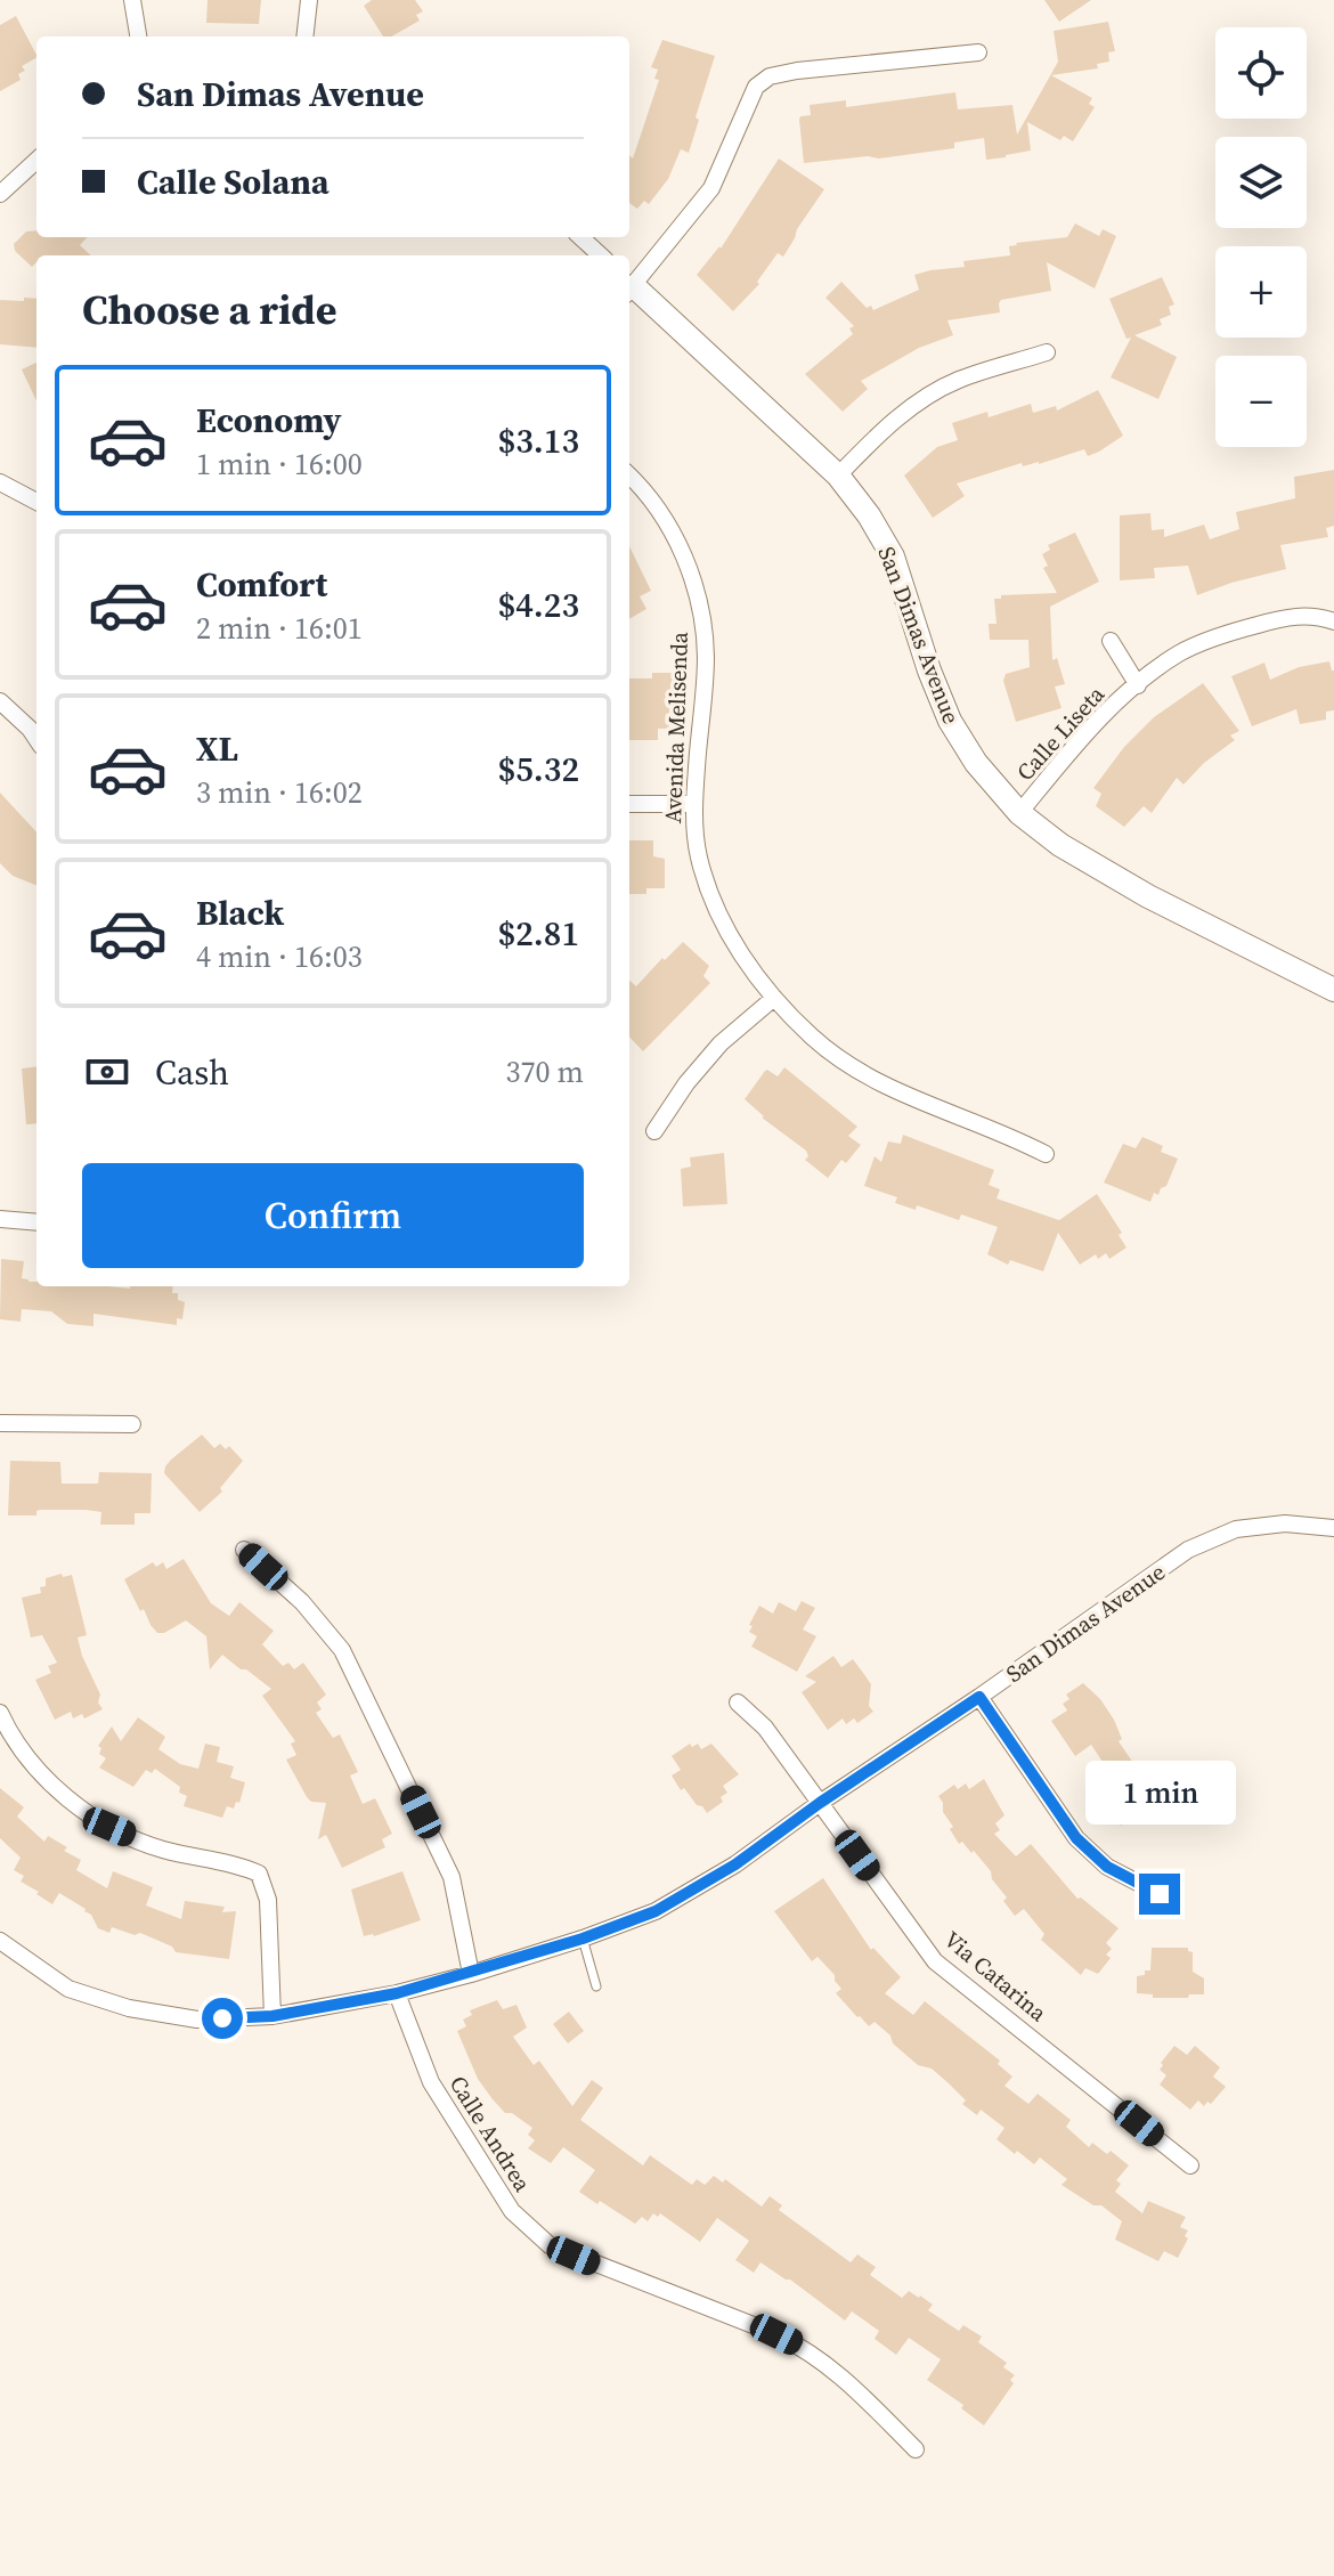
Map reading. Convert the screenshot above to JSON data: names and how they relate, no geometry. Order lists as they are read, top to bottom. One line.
{"streets":{"street":["San Dimas Avenue","Avenida Melisenda","Calle Liseta","Via Catarina","Calle Andrea"]},"crossings":[["San Dimas Avenue","Calle Liseta"],["San Dimas Avenue","Via Catarina"],["San Dimas Avenue","Calle Andrea"]],"page":{"map_buttons":["+","−"],"banner":["San Dimas Avenue","Calle Solana"],"heading":"Choose a ride","list":[{"name":"Economy","note":"1 min · 16:00","value":"$3.13"},{"name":"Comfort","note":"2 min · 16:01","value":"$4.23"},{"name":"XL","note":"3 min · 16:02","value":"$5.32"},{"name":"Black","note":"4 min · 16:03","value":"$2.81"}],"pay":["Cash","370 m"],"buttons":"Confirm","bubble":"1 min"}}
